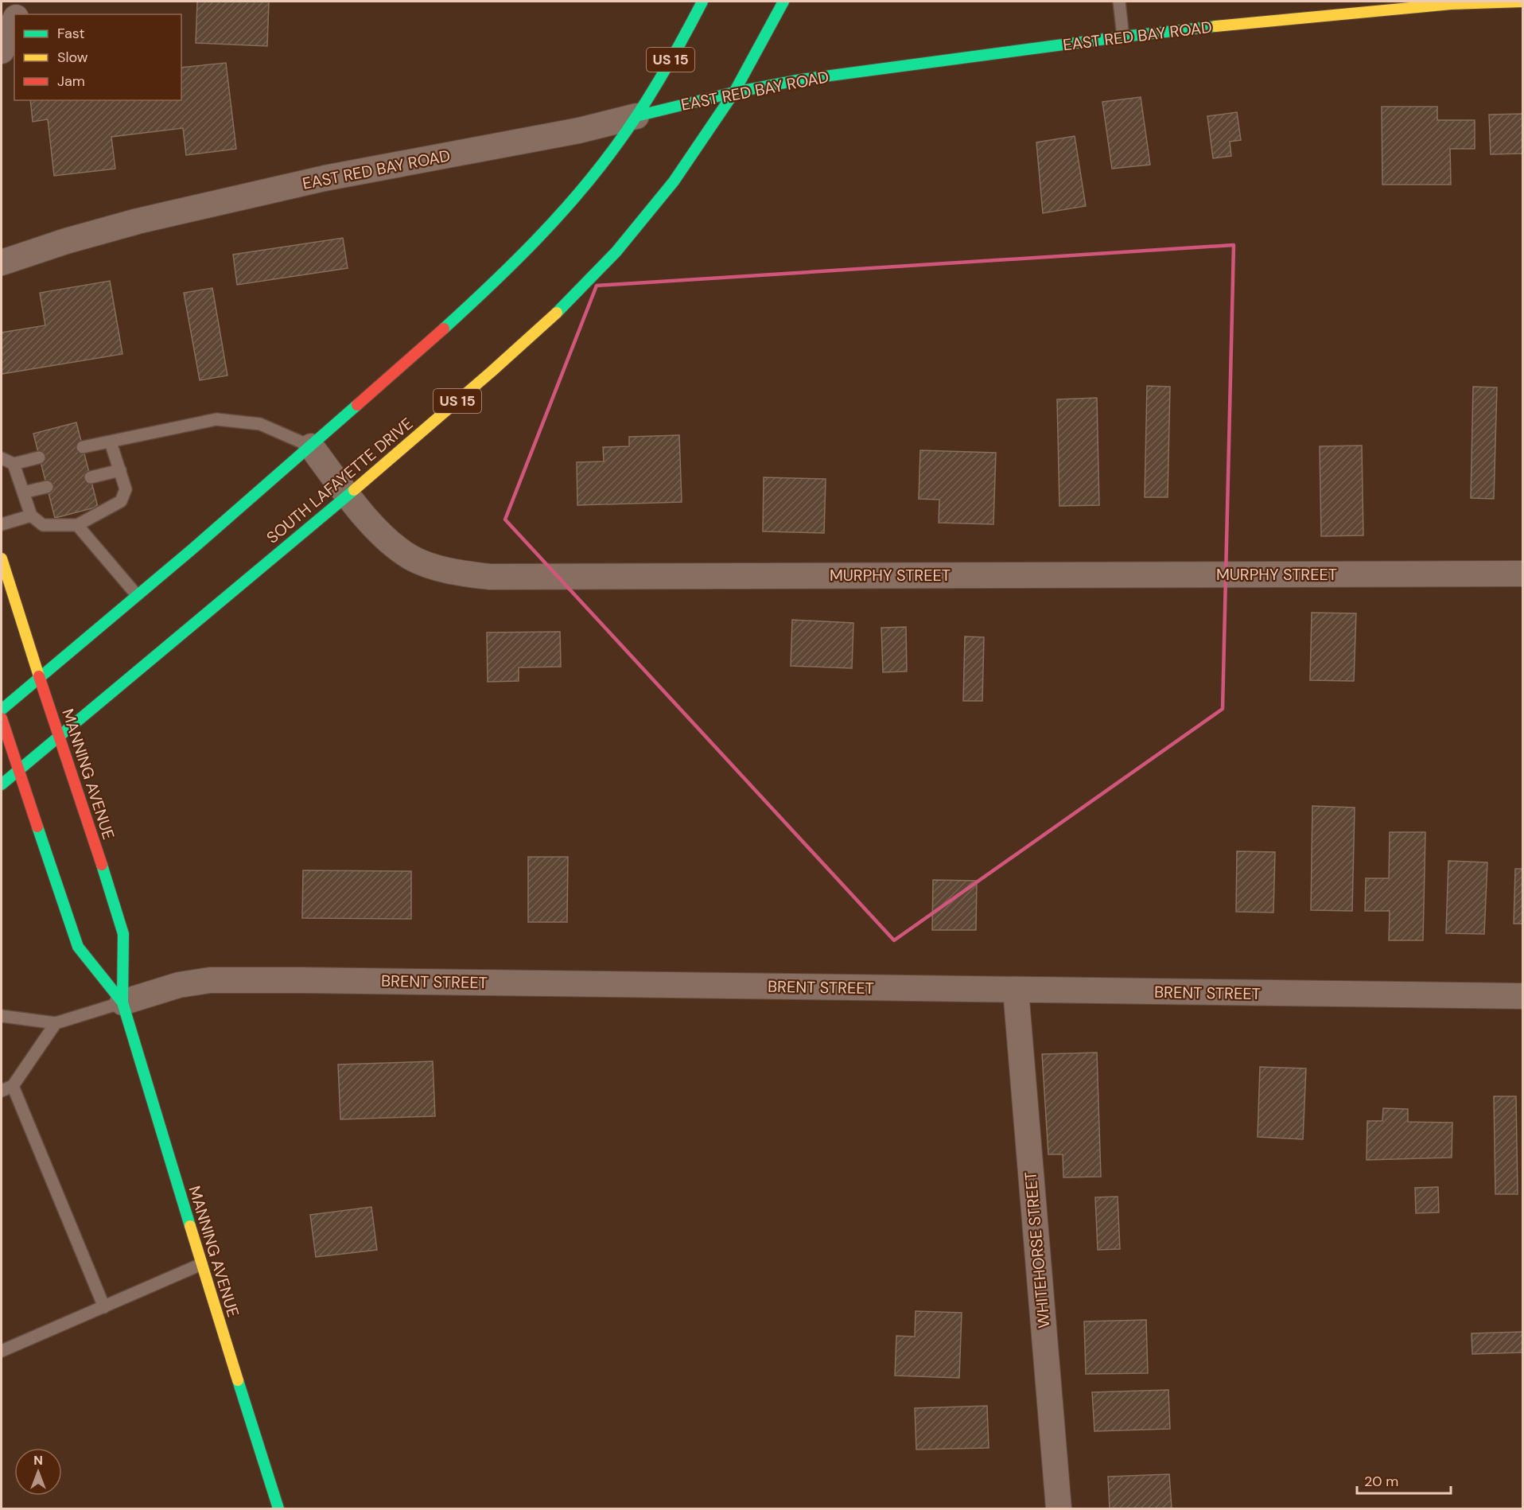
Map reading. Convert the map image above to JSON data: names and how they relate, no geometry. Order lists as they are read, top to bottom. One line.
{"streets":{"main road":["EAST RED BAY ROAD","US 15","SOUTH LAFAYETTE DRIVE","MANNING AVENUE"],"street":["MURPHY STREET","BRENT STREET","WHITEHORSE STREET"]},"crossings":[["EAST RED BAY ROAD","US 15"],["EAST RED BAY ROAD","SOUTH LAFAYETTE DRIVE"],["US 15","SOUTH LAFAYETTE DRIVE"],["US 15","MURPHY STREET"],["US 15","MANNING AVENUE"],["SOUTH LAFAYETTE DRIVE","MURPHY STREET"],["SOUTH LAFAYETTE DRIVE","MANNING AVENUE"],["MANNING AVENUE","BRENT STREET"],["BRENT STREET","WHITEHORSE STREET"]],"legend":["Fast","Slow","Jam"],"scale_bar":"20 m","north":"top"}
